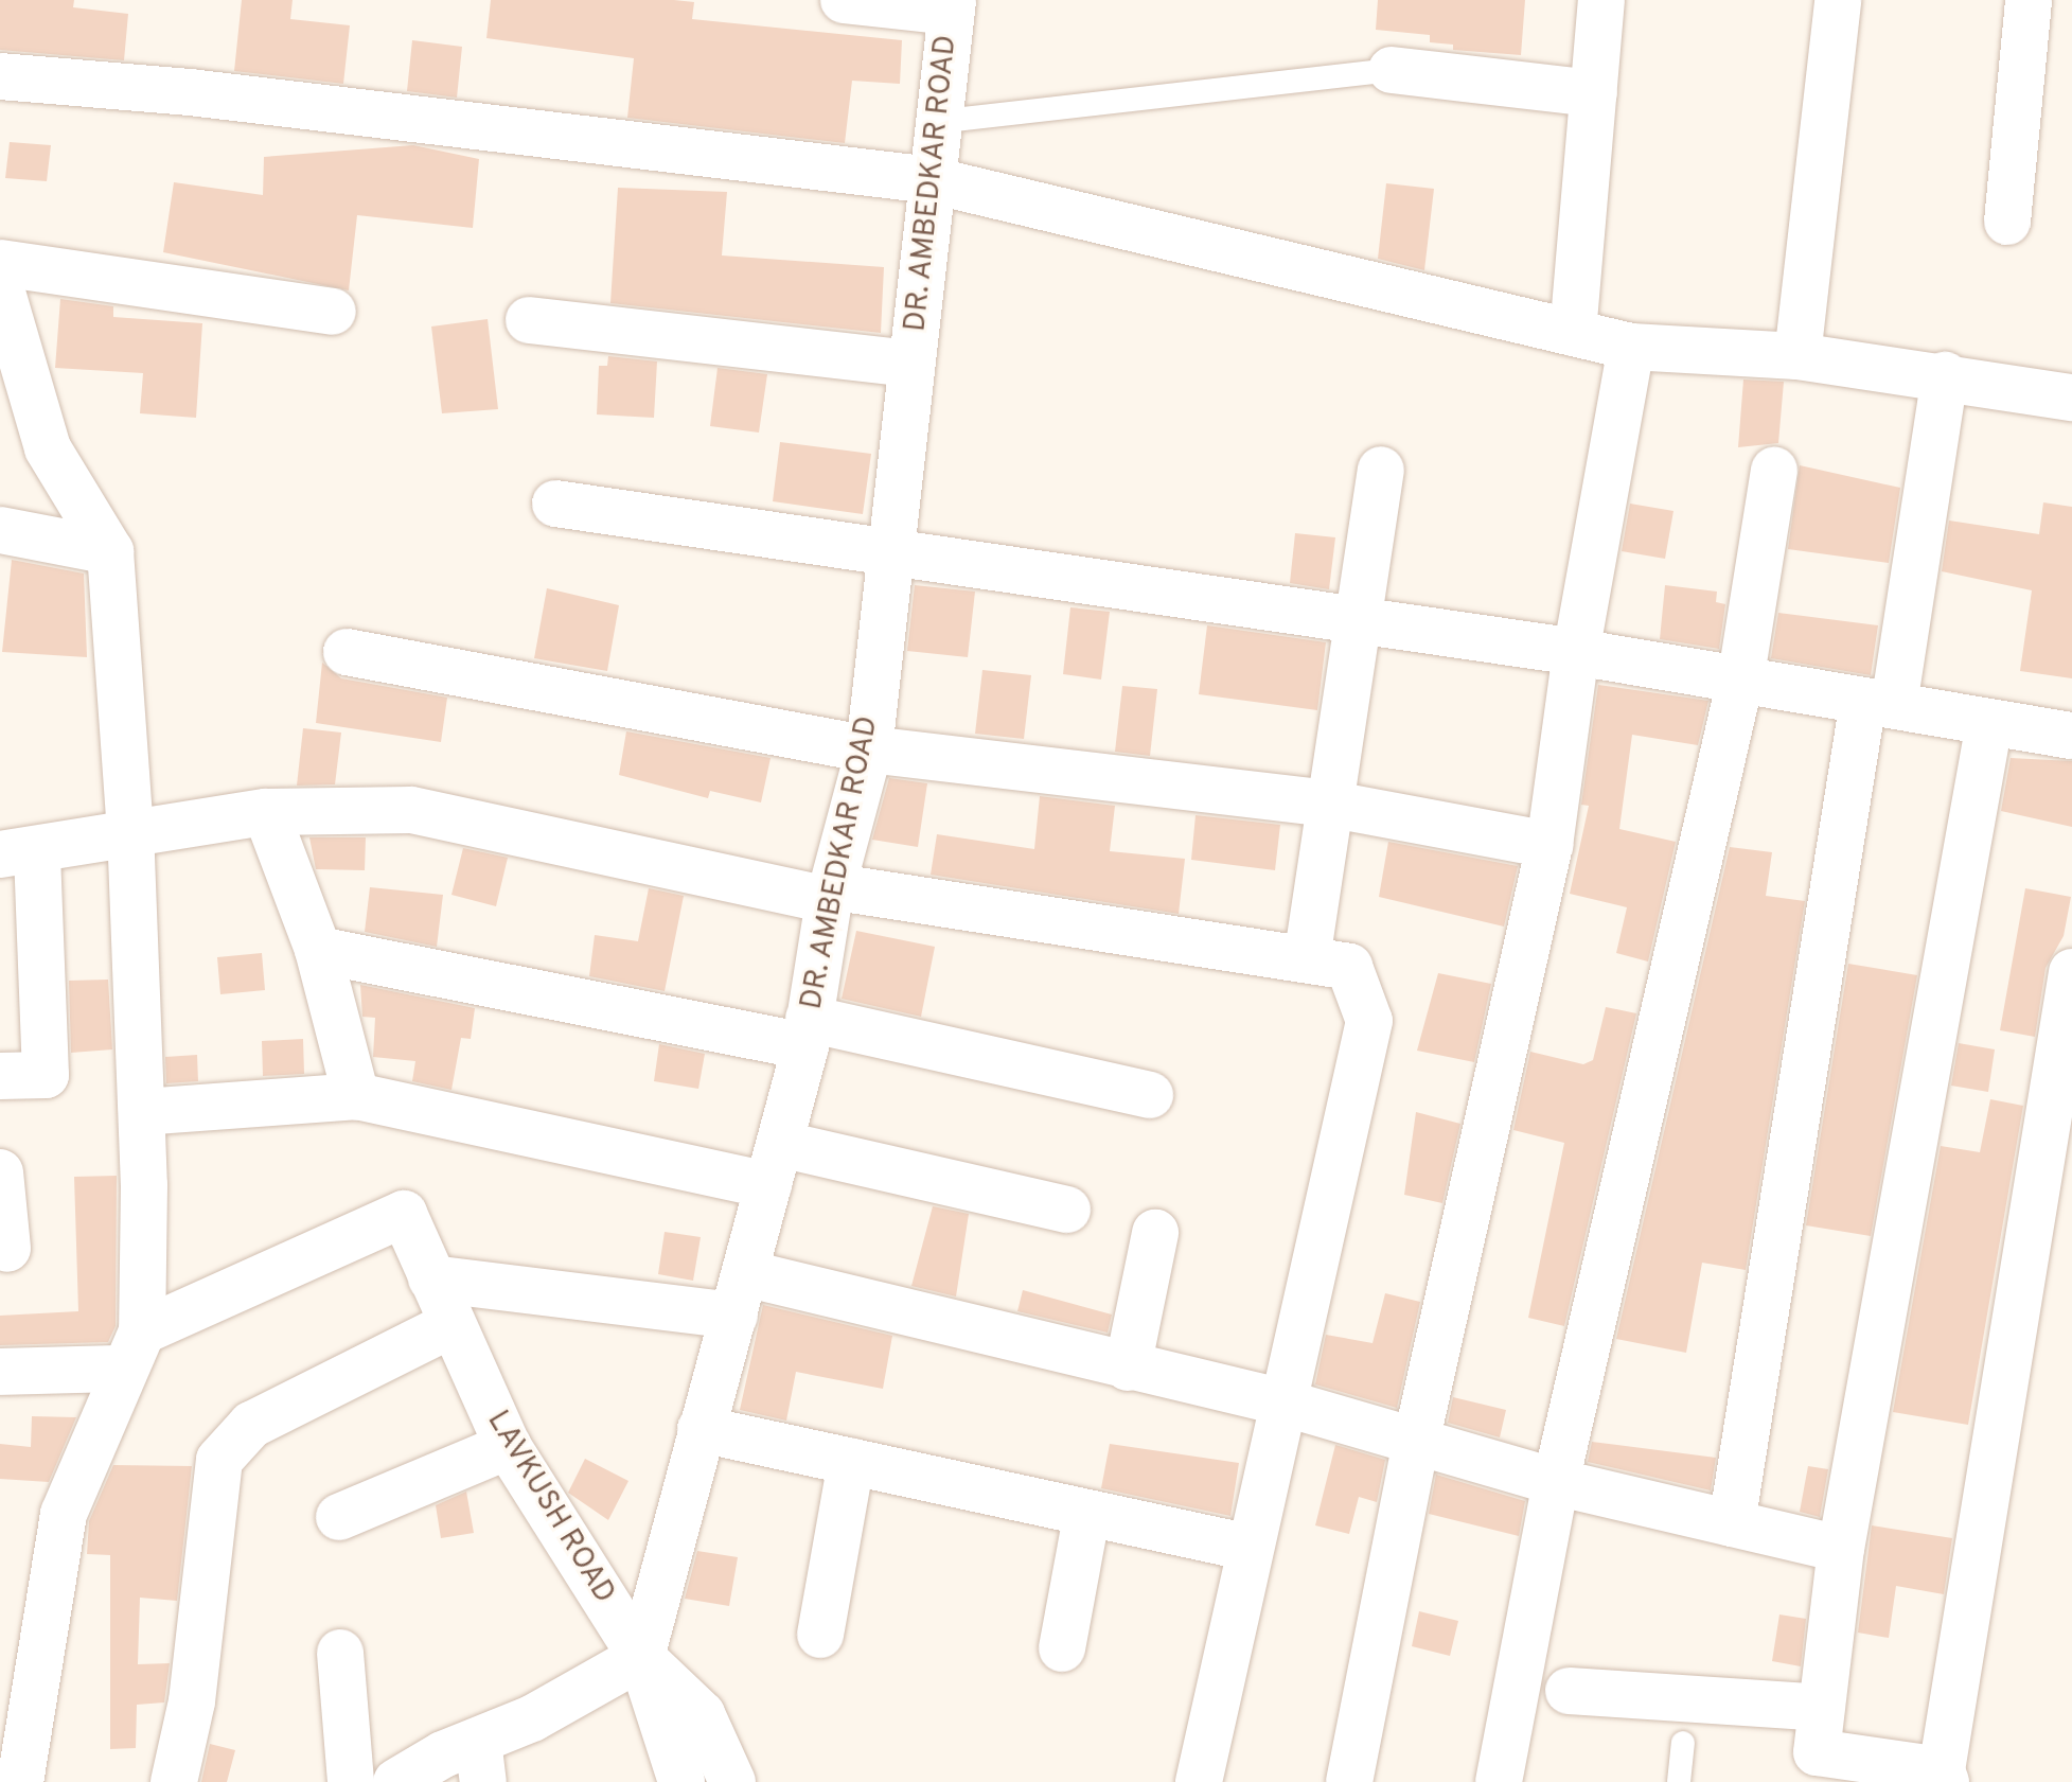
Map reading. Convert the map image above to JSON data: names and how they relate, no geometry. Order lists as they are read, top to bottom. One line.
{"streets":{"street":["DR. AMBEDKAR ROAD","LAVKUSH ROAD"]},"crossings":[["DR. AMBEDKAR ROAD","LAVKUSH ROAD"]]}
